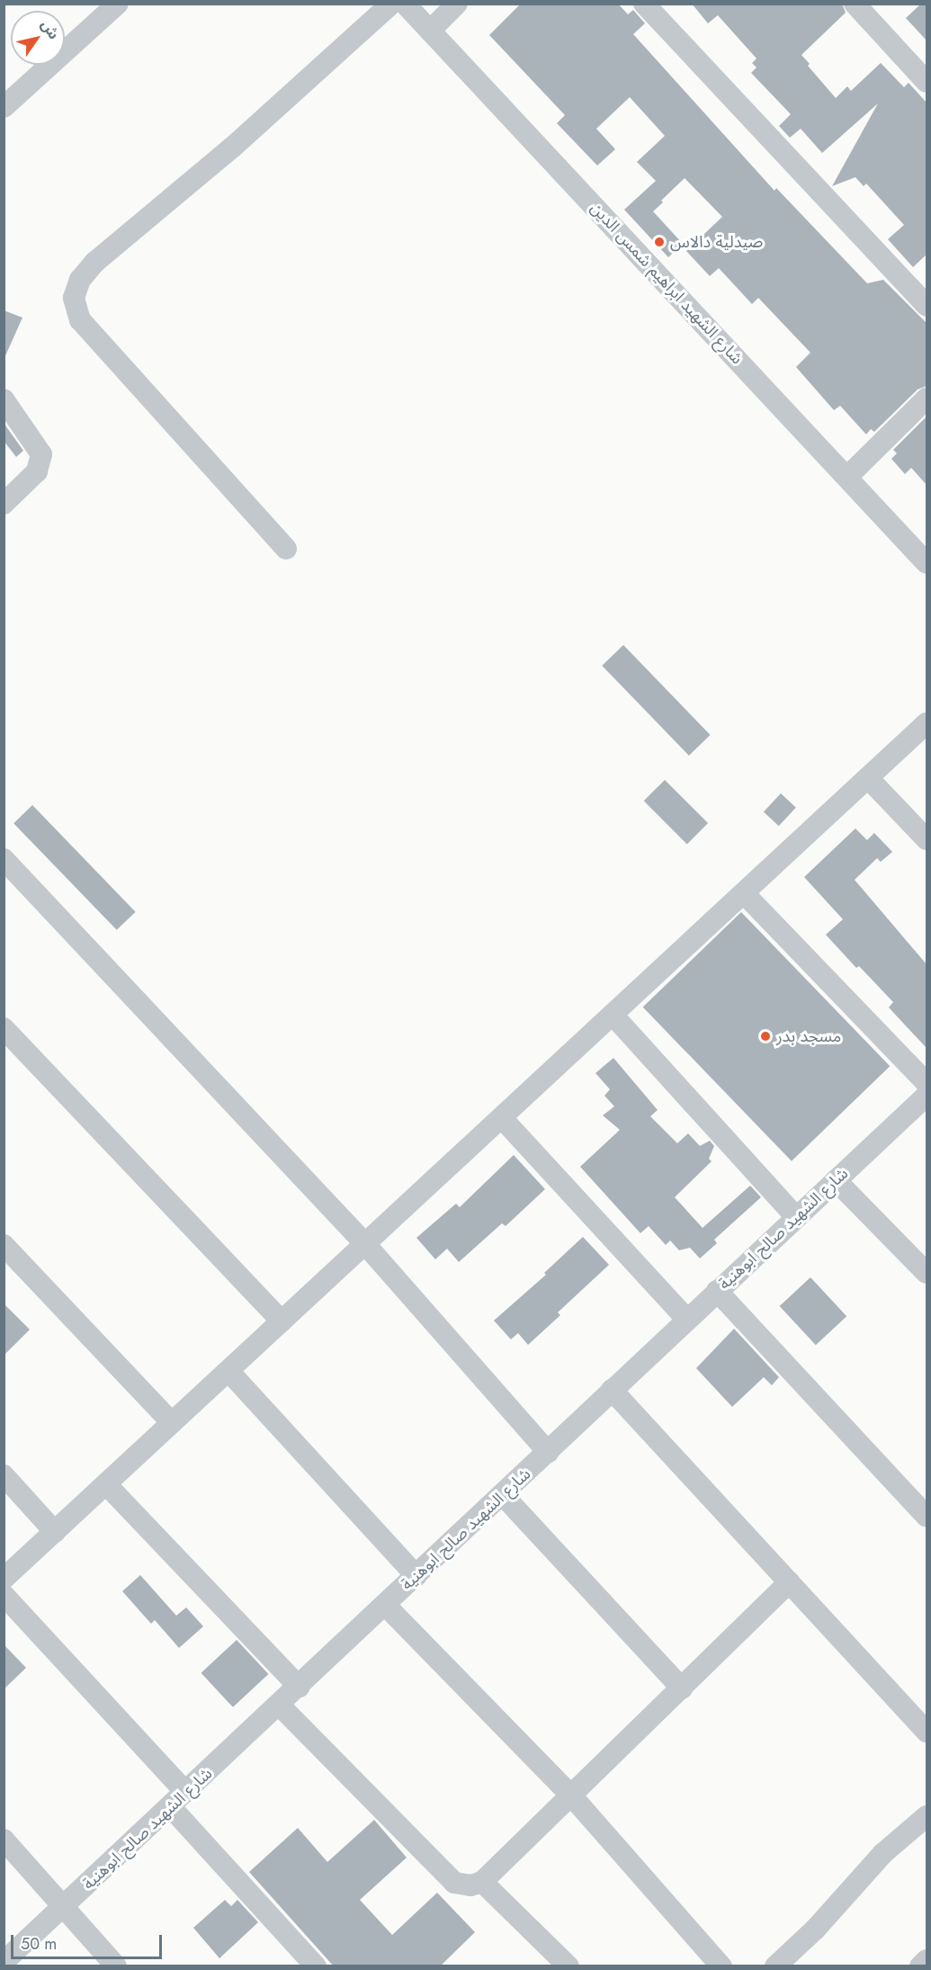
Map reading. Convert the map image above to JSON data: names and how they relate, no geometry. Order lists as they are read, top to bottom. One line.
{"streets":{"street":["شارع الشهيد ابراهيم شمس الدين","شارع الشهيد صالح ابوهنية"]},"places":["صيدلية دالاس","مسجد بدر"],"scale_bar":"50 m","north":"top right"}
